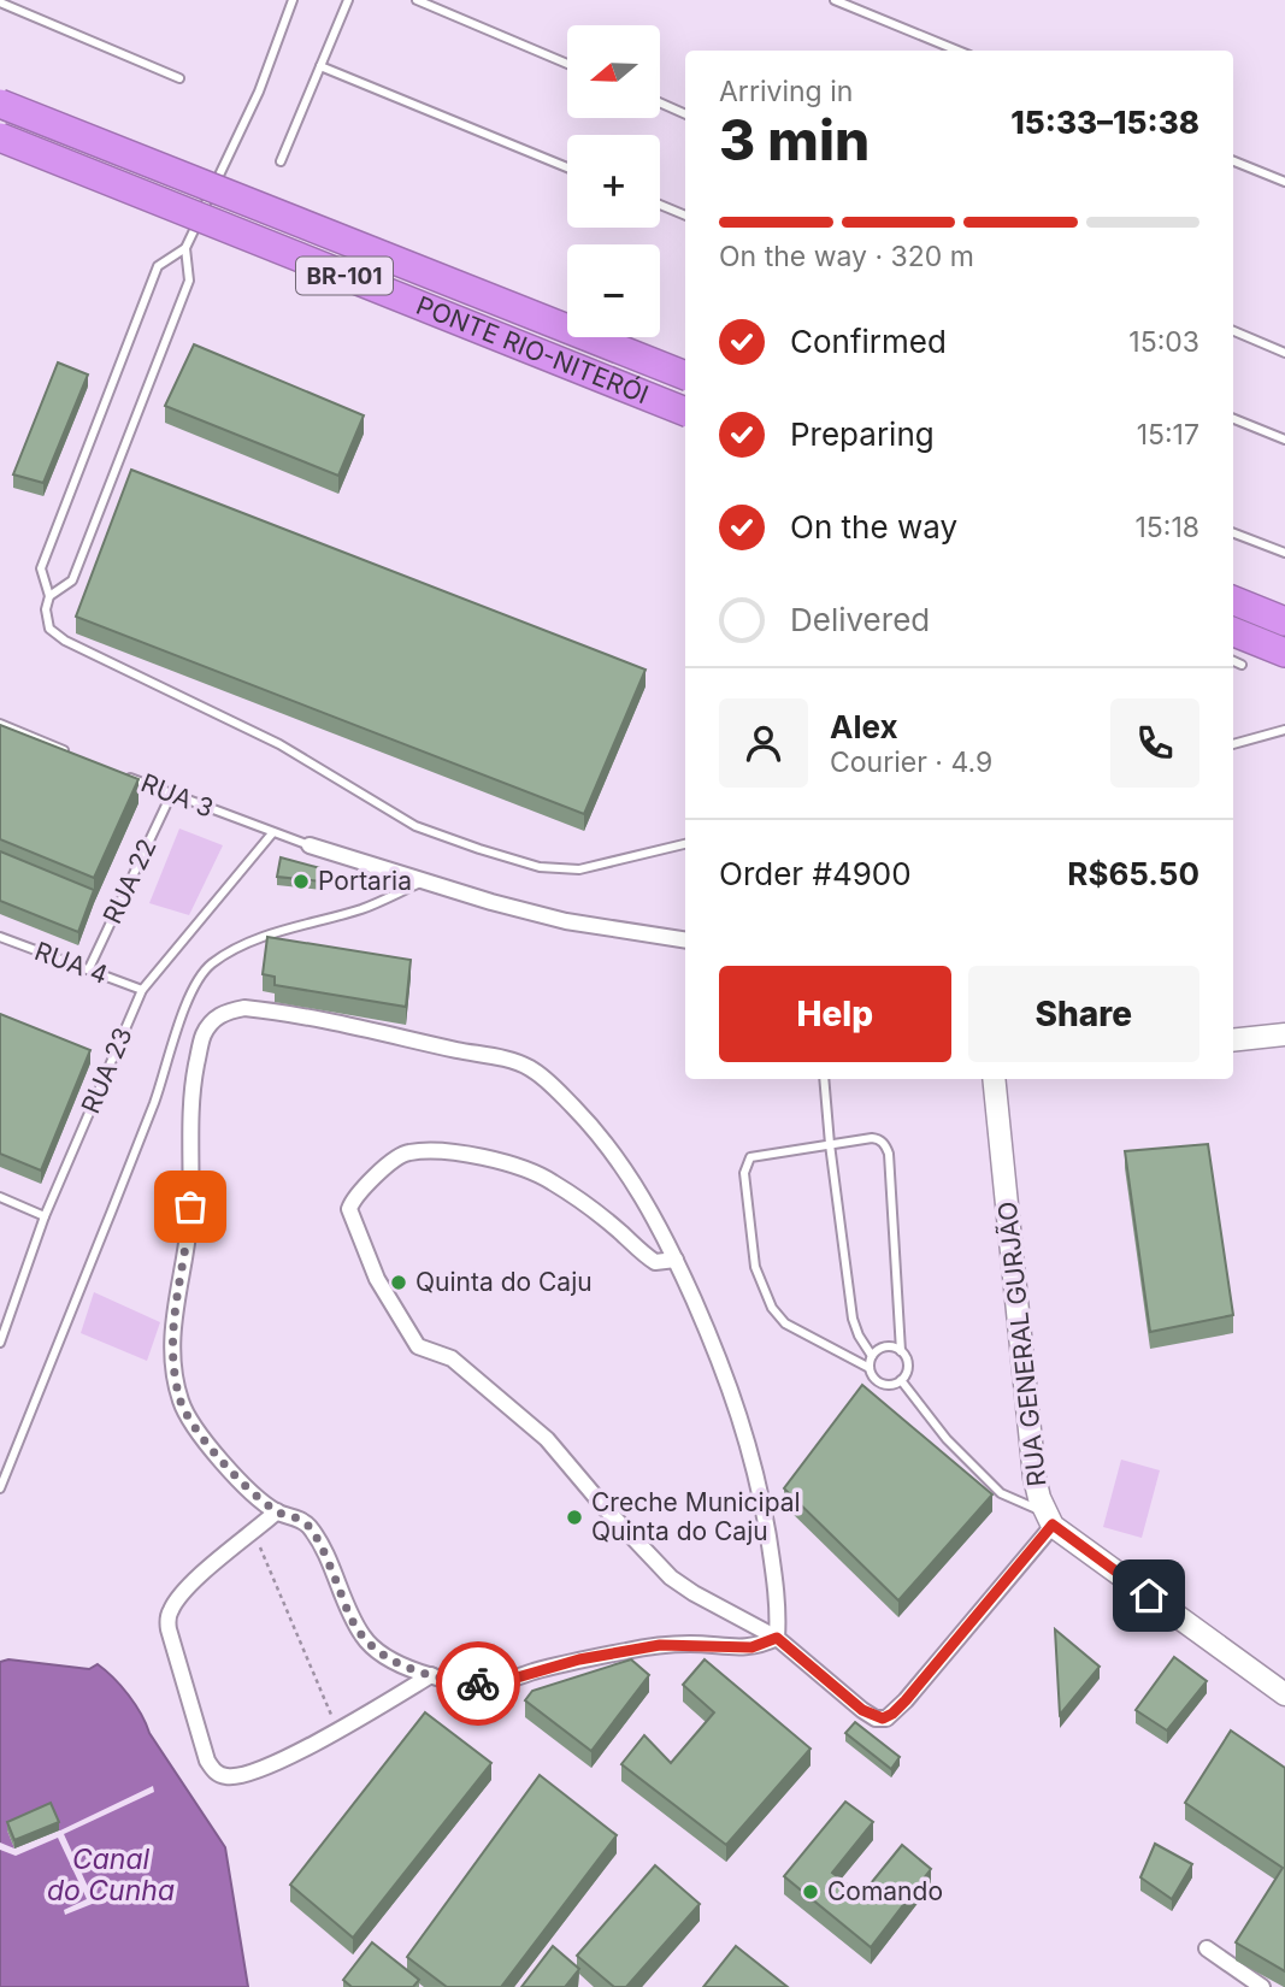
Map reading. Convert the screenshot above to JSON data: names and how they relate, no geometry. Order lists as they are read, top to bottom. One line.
{"streets":{"highway":["BR-101","PONTE RIO-NITERÓI"],"street":["RUA GENERAL GURJÃO"],"lane":["RUA 3","RUA 22","RUA 4","RUA 23"]},"crossings":[["RUA 3","RUA 22"],["RUA 3","RUA 23"],["RUA 22","RUA 4"],["RUA 4","RUA 23"]],"water":["Canal do Cunha"],"places":["Portaria","Quinta do Caju","Creche Municipal Quinta do Caju","Comando"],"north":"left","page":{"map_buttons":["+","−"],"heading":["3 min","Arriving in","15:33–15:38"],"panel":["Alex","Courier · 4.9","Order #4900","R$65.50"],"bar":"On the way · 320 m","list":[["Confirmed","15:03"],["Preparing","15:17"],["On the way","15:18"],"Delivered"],"buttons":["Help","Share"]}}
